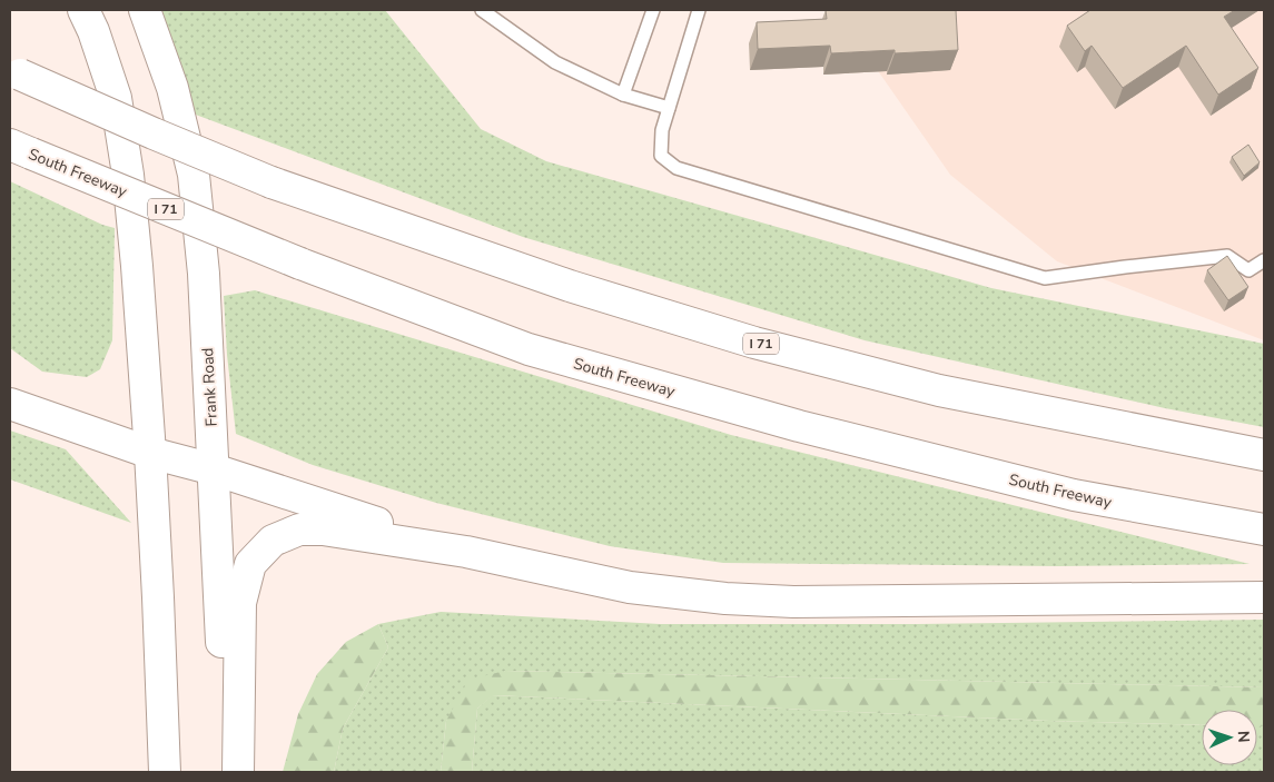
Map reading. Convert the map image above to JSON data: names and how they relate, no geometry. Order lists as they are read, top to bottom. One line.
{"streets":{"highway":["South Freeway","I 71","Frank Road"]},"north":"right"}
